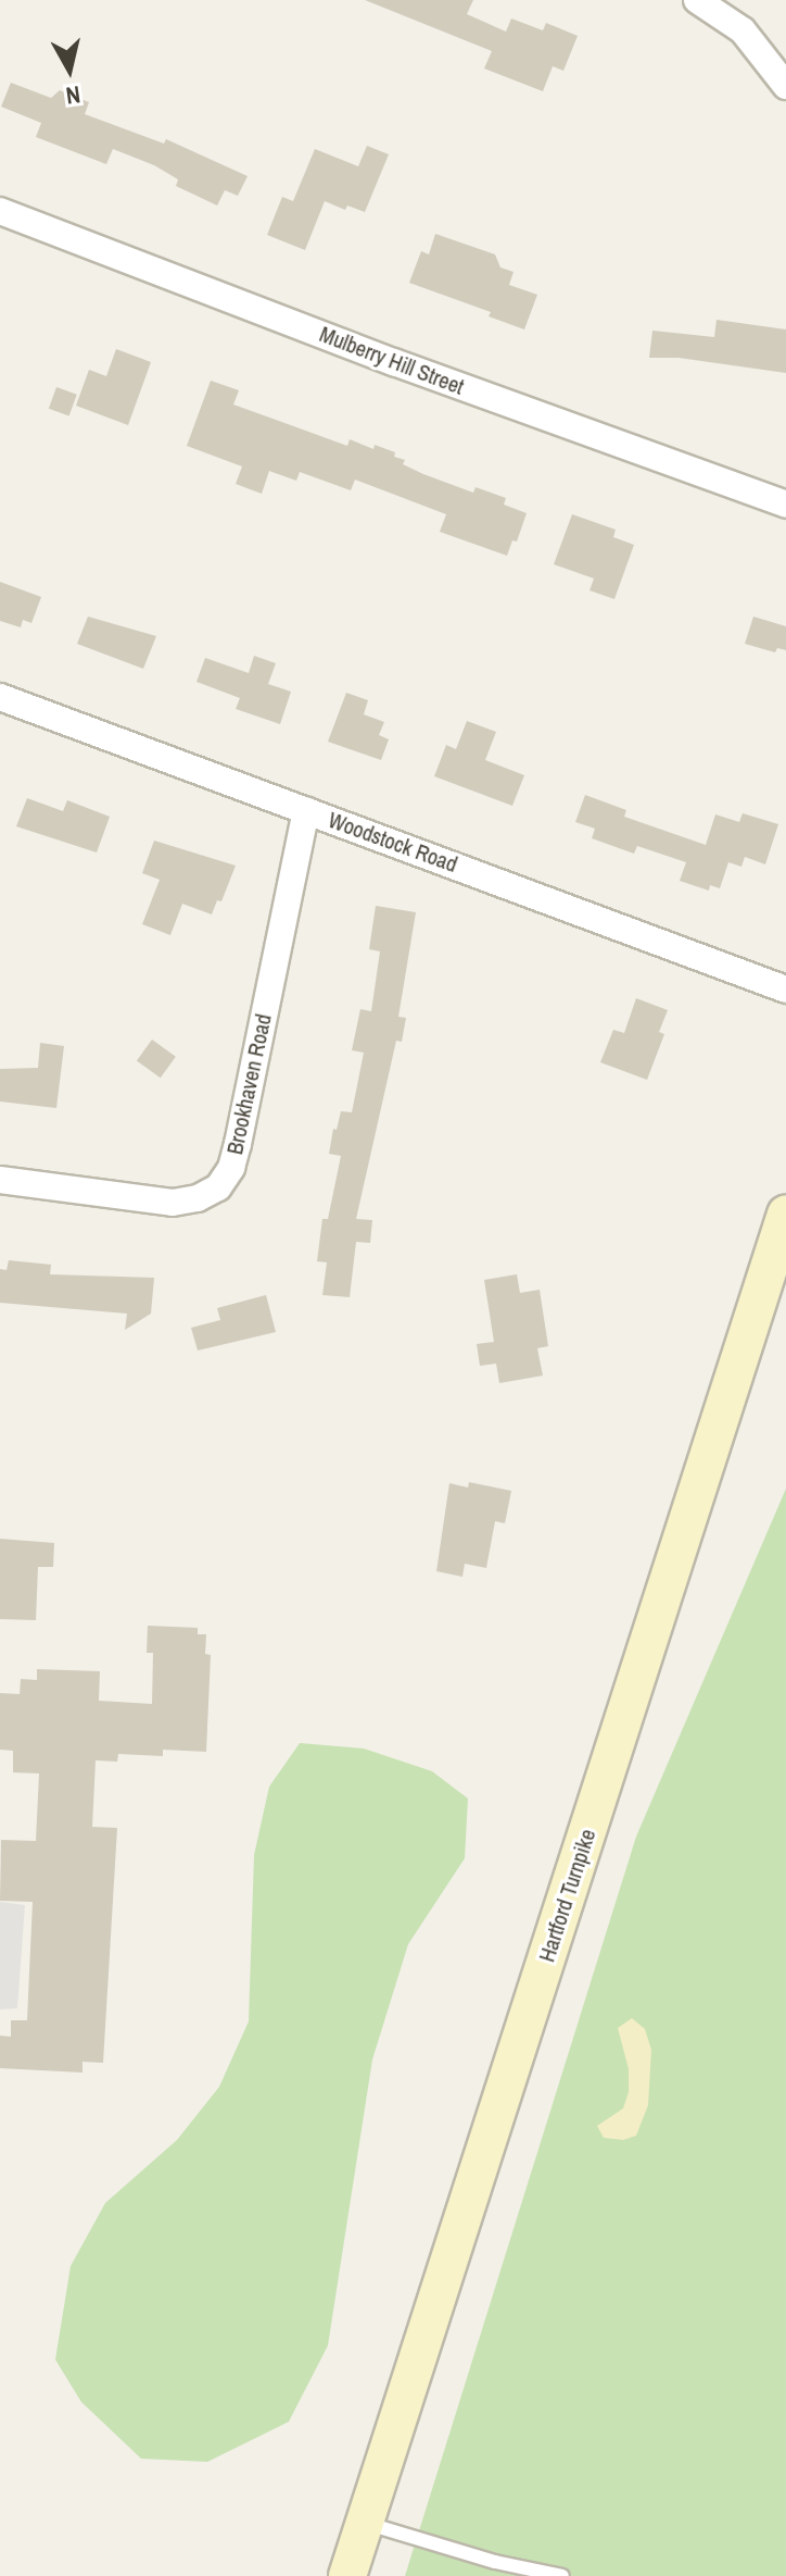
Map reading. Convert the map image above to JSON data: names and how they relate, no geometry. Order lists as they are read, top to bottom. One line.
{"streets":{"main road":["Hartford Turnpike"],"street":["Mulberry Hill Street","Woodstock Road","Brookhaven Road"]},"crossings":[["Woodstock Road","Brookhaven Road"]],"north":"bottom"}
